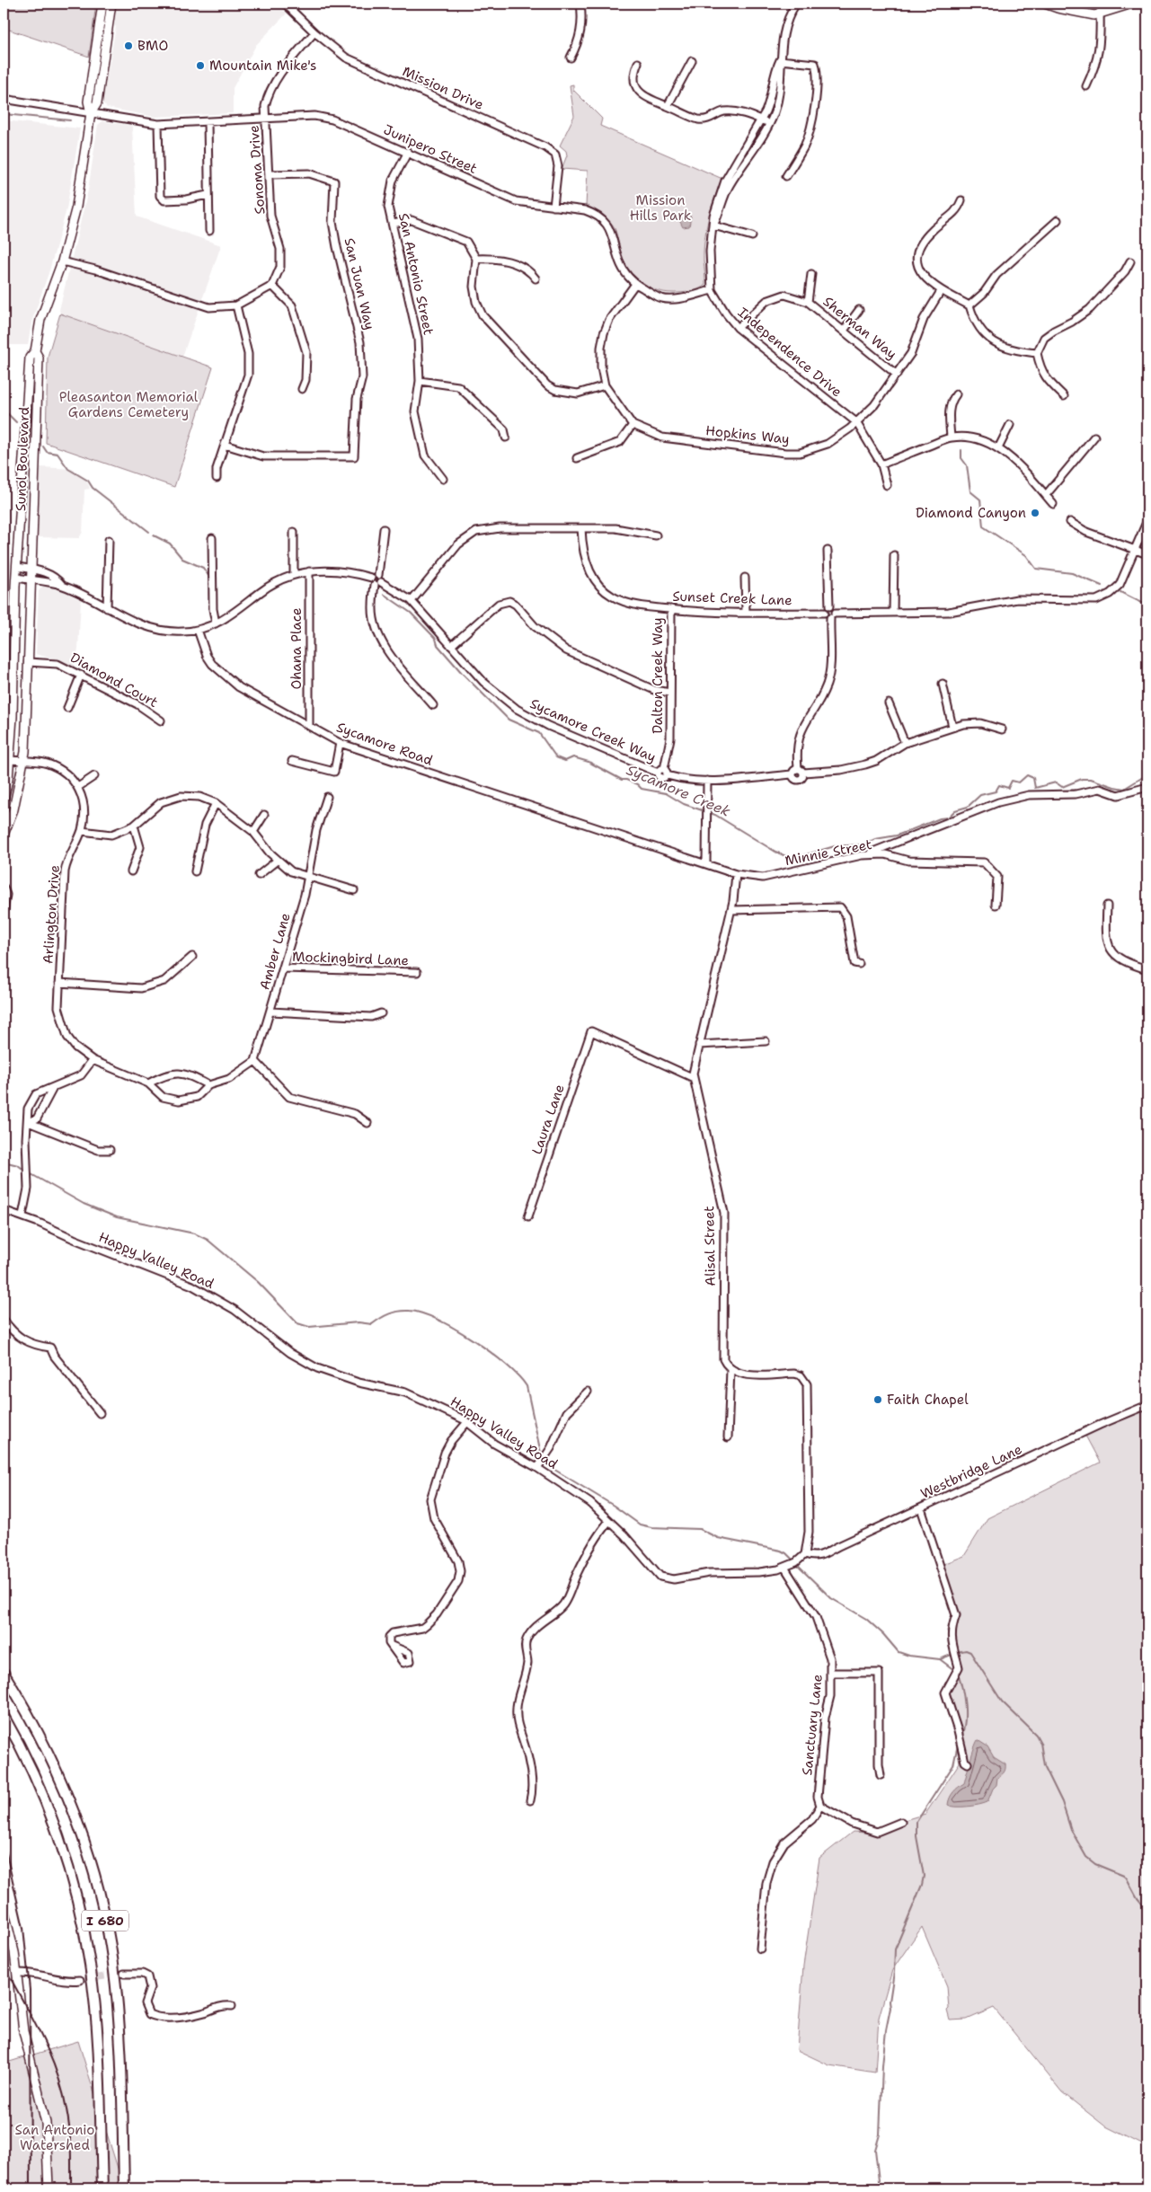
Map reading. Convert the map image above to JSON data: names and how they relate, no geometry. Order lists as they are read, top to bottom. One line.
{"streets":{"highway":["I 680"],"main road":["Sunol Boulevard"],"street":["Mission Drive","Junipero Street","Sonoma Drive","San Antonio Street","San Juan Way","Sherman Way","Independence Drive","Hopkins Way","Sunset Creek Lane","Ohana Place","Dalton Creek Way","Diamond Court","Sycamore Creek Way","Sycamore Road","Minnie Street","Arlington Drive","Amber Lane","Mockingbird Lane","Laura Lane","Alisal Street","Happy Valley Road","Westbridge Lane","Sanctuary Lane"]},"crossings":[["Mission Drive","Junipero Street"],["Mission Drive","Sonoma Drive"],["Junipero Street","Sonoma Drive"],["Junipero Street","San Antonio Street"],["Junipero Street","Independence Drive"],["Junipero Street","Sunol Boulevard"],["Sonoma Drive","San Juan Way"],["Sherman Way","Independence Drive"],["Sherman Way","Hopkins Way"],["Independence Drive","Hopkins Way"],["Sunol Boulevard","Diamond Court"],["Sunol Boulevard","Arlington Drive"],["Sunset Creek Lane","Dalton Creek Way"],["Ohana Place","Sycamore Road"],["Dalton Creek Way","Sycamore Creek Way"],["Sycamore Road","Minnie Street"],["Sycamore Road","Alisal Street"],["Minnie Street","Alisal Street"],["Amber Lane","Mockingbird Lane"],["Laura Lane","Alisal Street"],["Happy Valley Road","Westbridge Lane"],["Happy Valley Road","Sanctuary Lane"]],"water":["Sycamore Creek"],"parks":["Mission Hills Park","Pleasanton Memorial Gardens Cemetery","San Antonio Watershed"],"places":["BMO","Mountain Mike's","Diamond Canyon","Faith Chapel"]}
